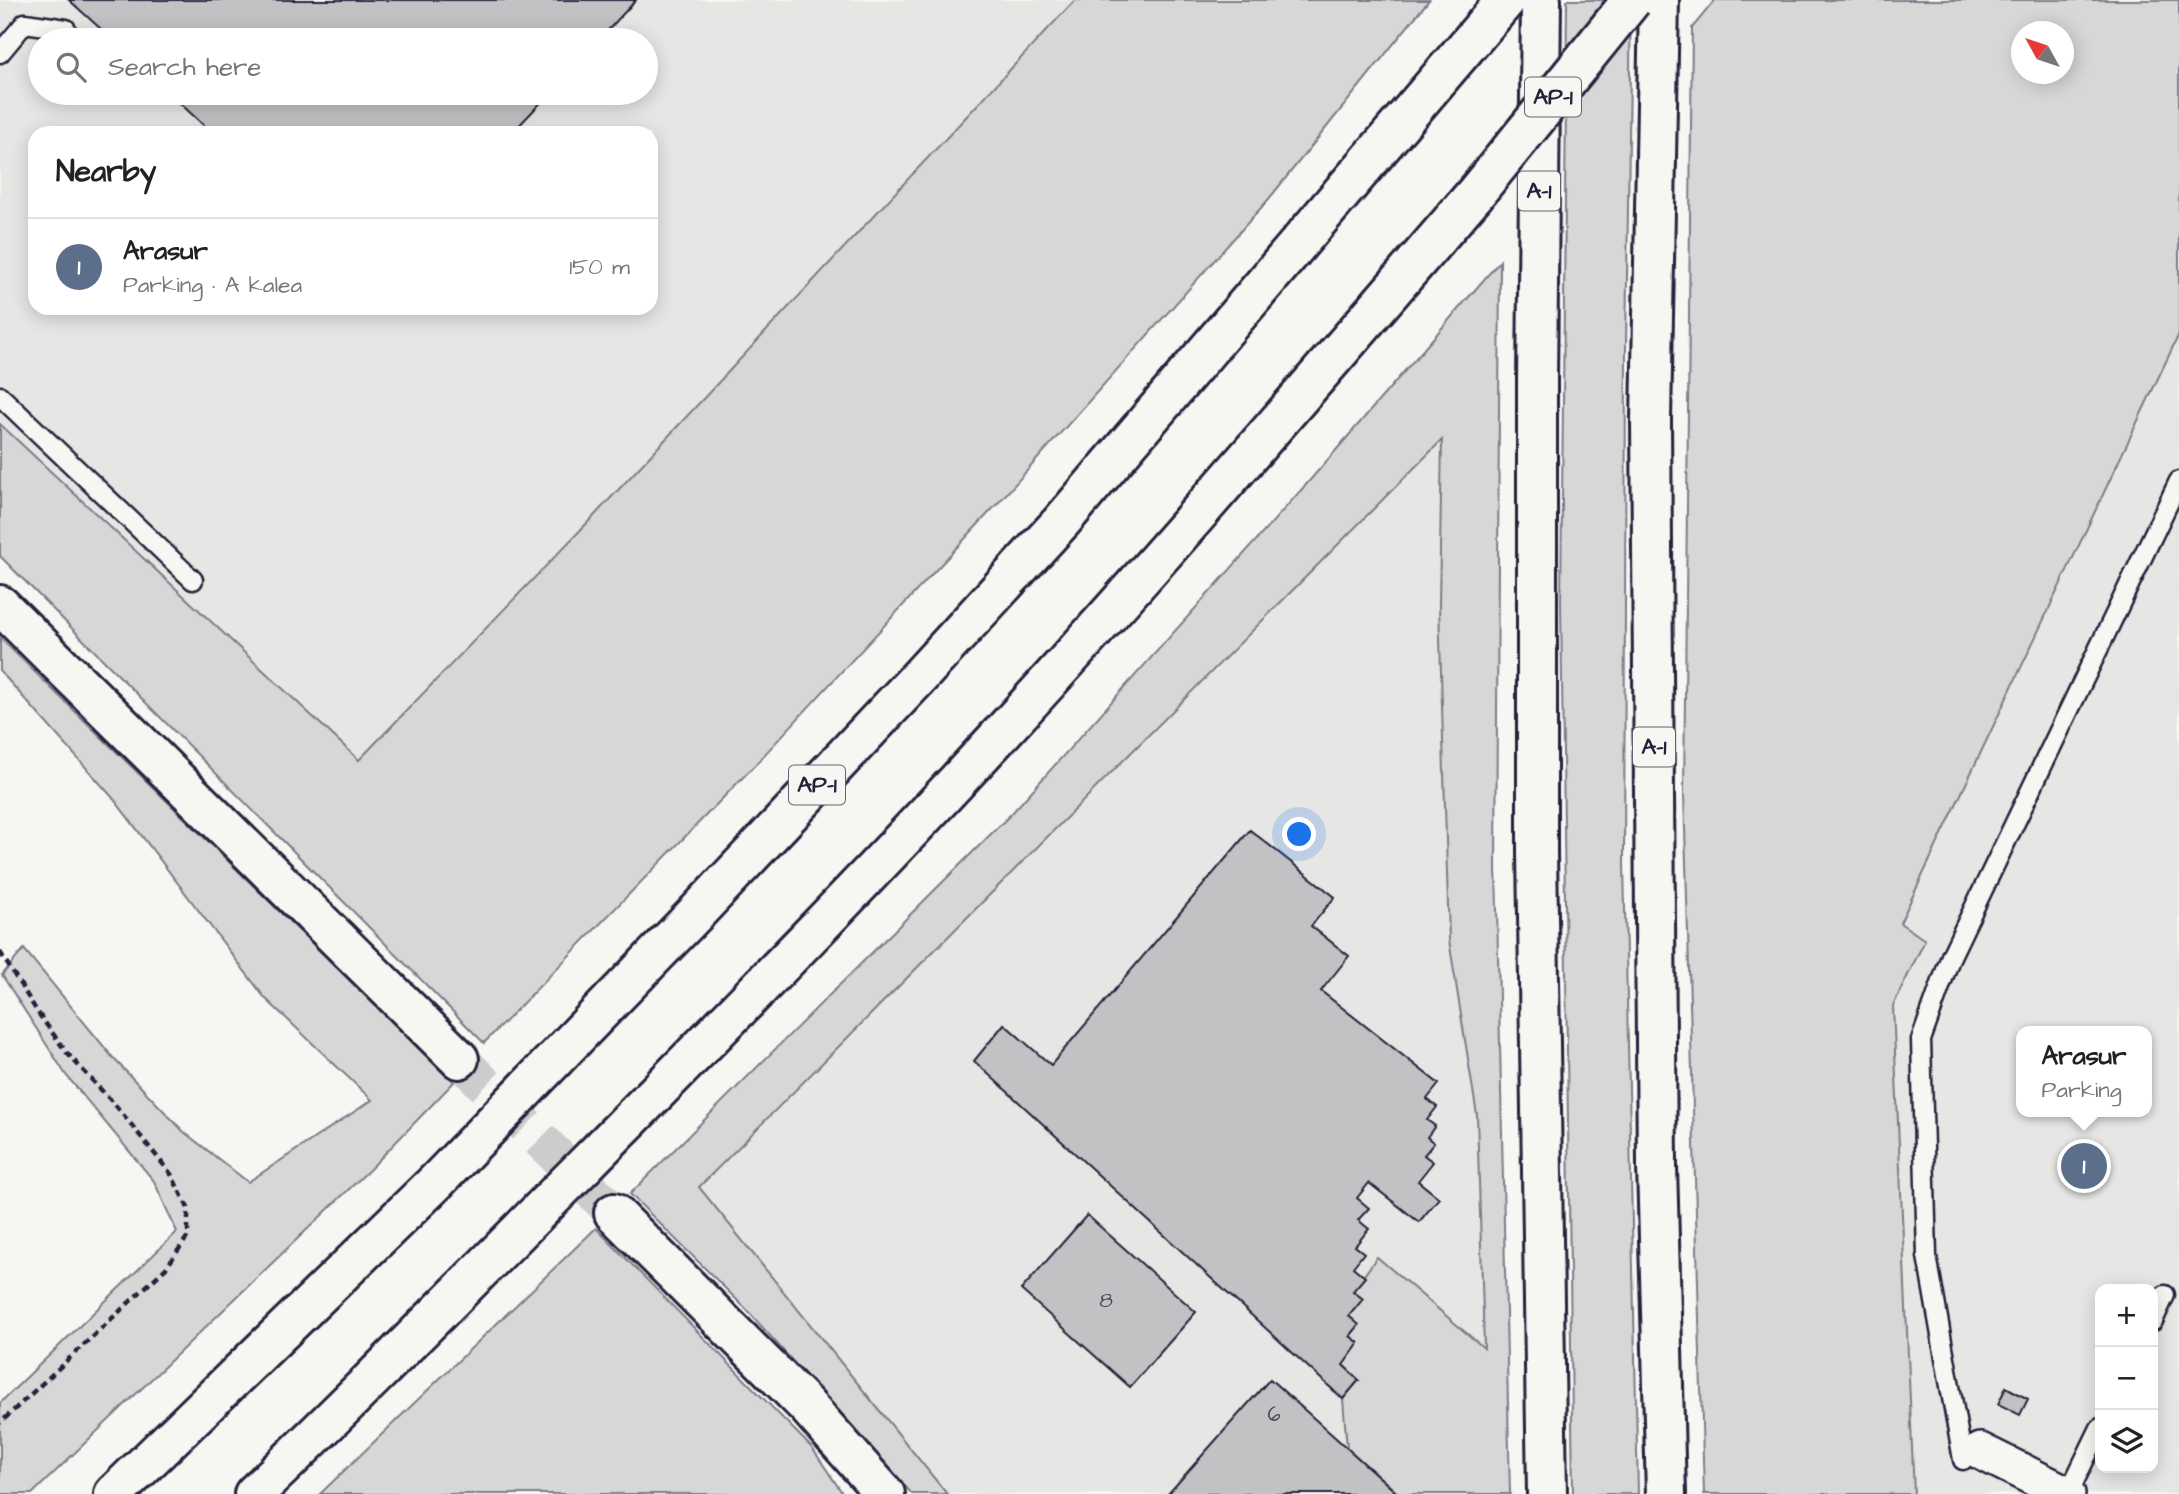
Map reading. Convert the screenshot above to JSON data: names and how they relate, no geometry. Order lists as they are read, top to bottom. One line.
{"streets":{"main road":["AP-1","A-1"]},"house_numbers":["8","6"],"north":"top left","page":{"search":"Search here","heading":"Nearby","list":[{"mark":"1","name":"Arasur","note":"Parking · A kalea","value":"150 m"}],"popup":["Arasur","Parking"],"pins":"1","map_buttons":["+","−"]}}
